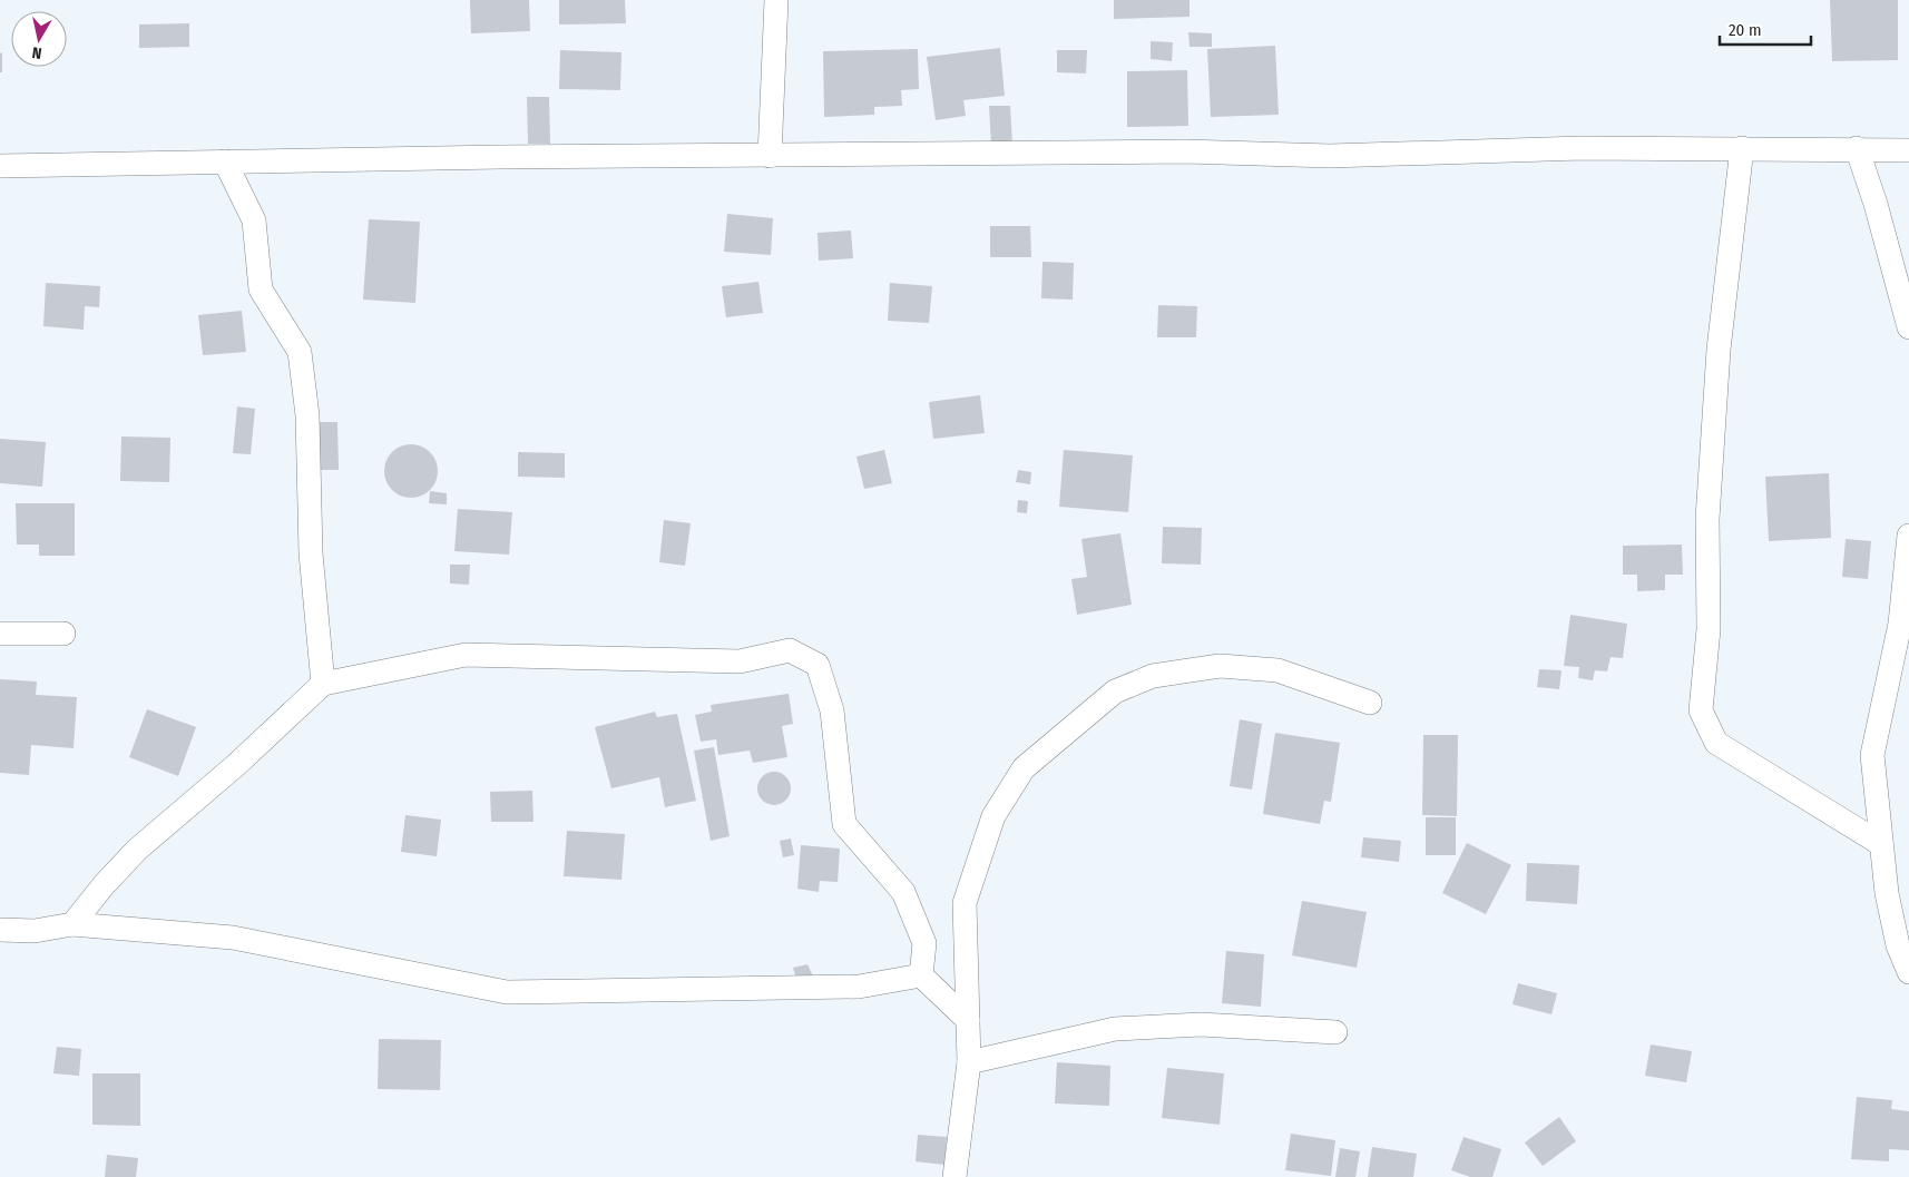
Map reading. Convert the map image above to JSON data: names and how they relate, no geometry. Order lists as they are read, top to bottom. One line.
{"scale_bar":"20 m","north":"bottom"}
